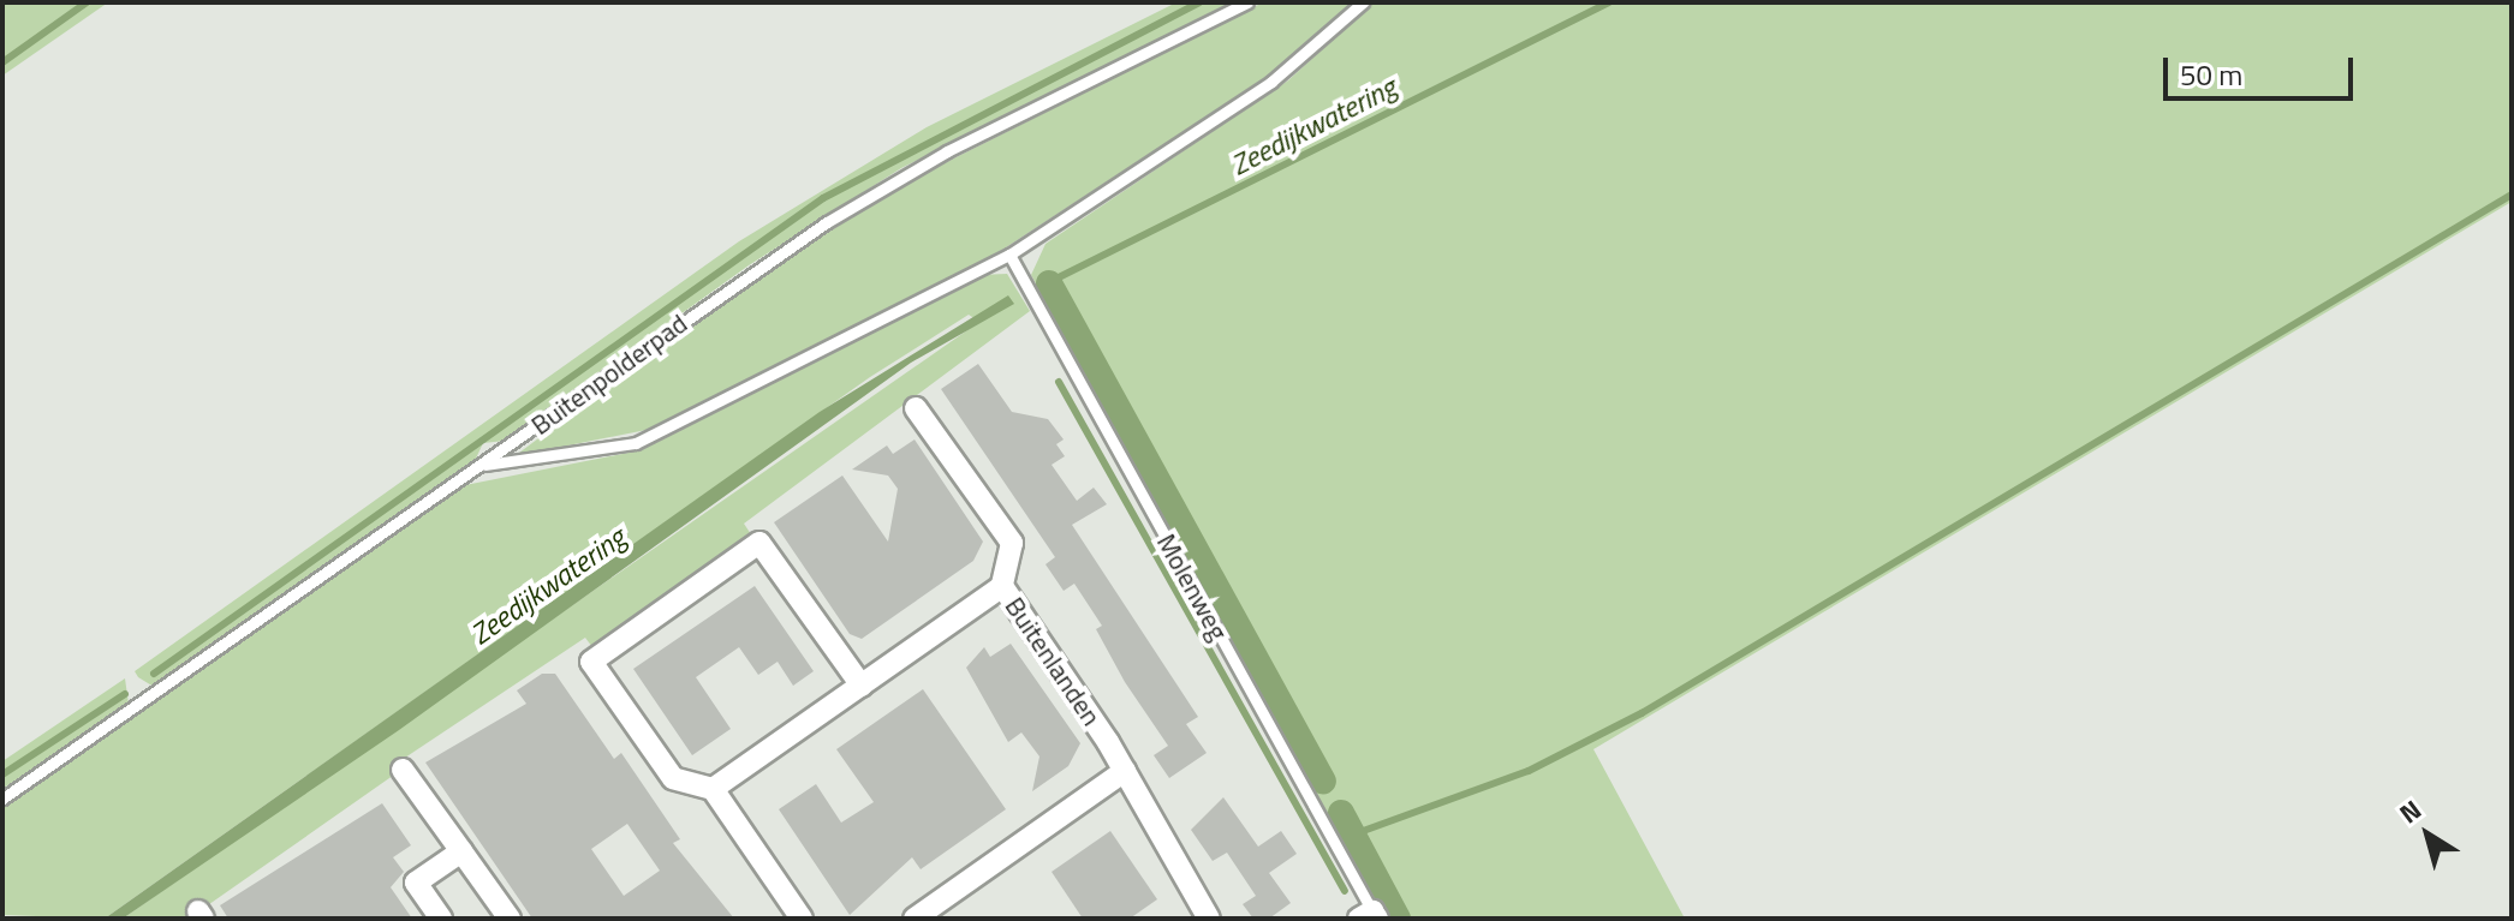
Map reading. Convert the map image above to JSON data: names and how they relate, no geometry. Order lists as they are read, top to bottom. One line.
{"streets":{"street":["Buitenlanden"],"lane":["Buitenpolderpad","Molenweg"]},"water":["Zeedijkwatering"],"scale_bar":"50 m","north":"top left"}
